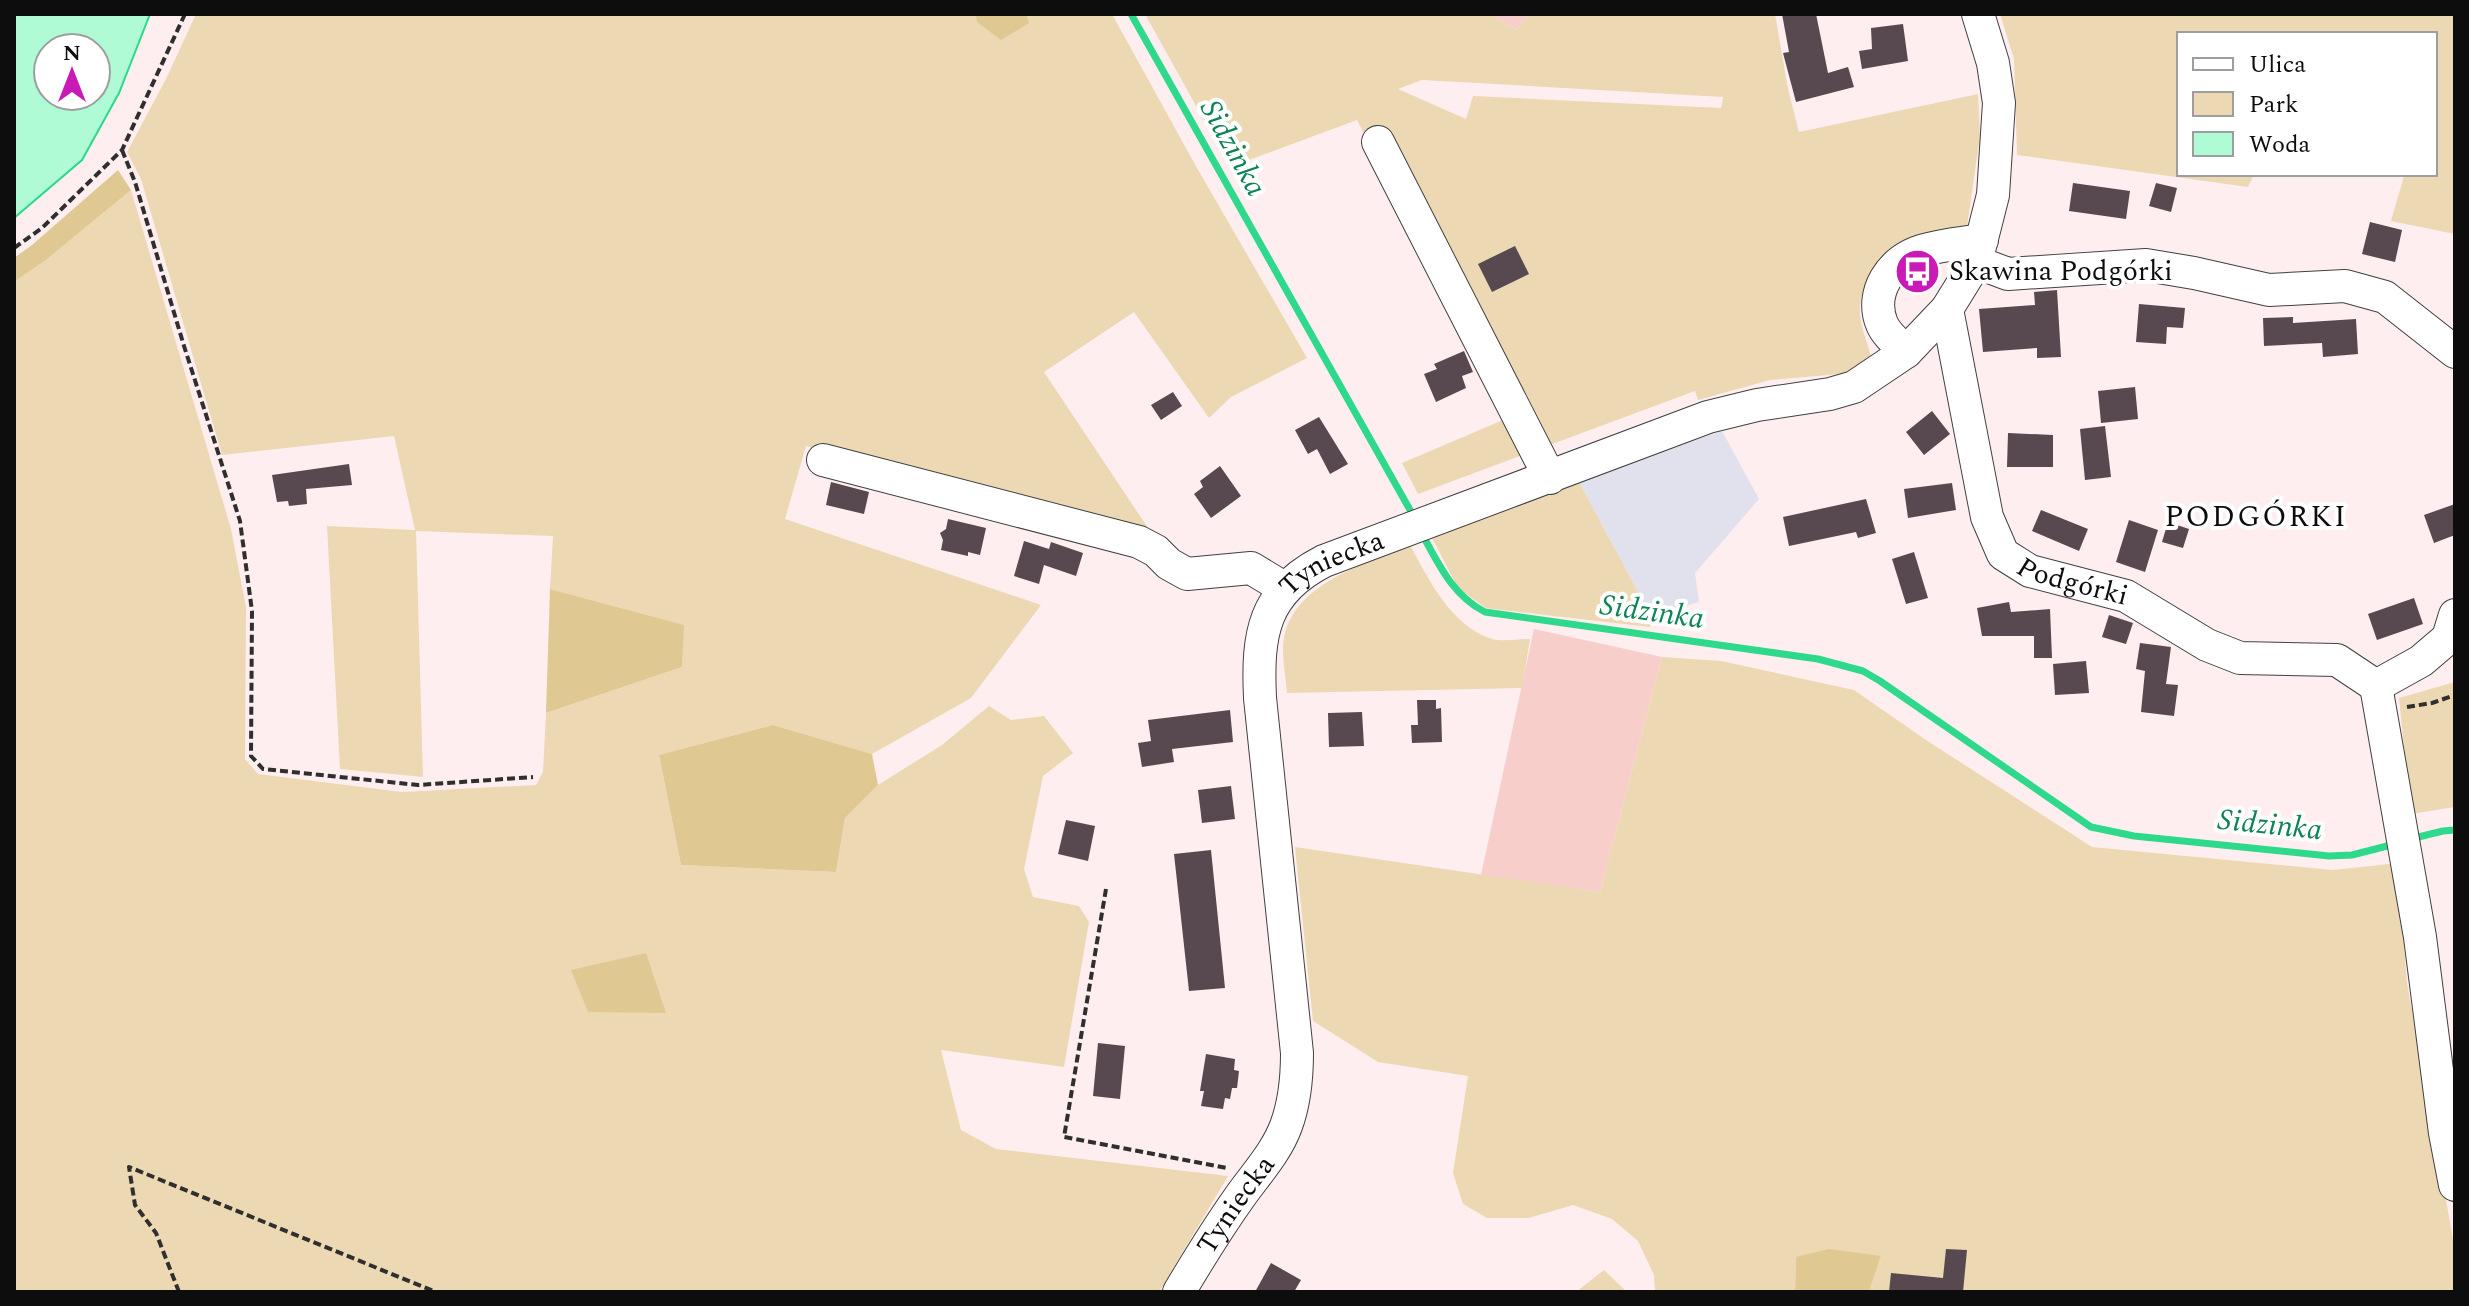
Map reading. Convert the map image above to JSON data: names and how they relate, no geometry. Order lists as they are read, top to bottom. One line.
{"streets":{"street":["Tyniecka","Podgórki"]},"crossings":[["Tyniecka","Podgórki"]],"districts":["PODGÓRKI"],"water":["Sidzinka"],"places":{"bus stop":["Skawina Podgórki"]},"legend":["Ulica","Park","Woda"],"north":"top"}
